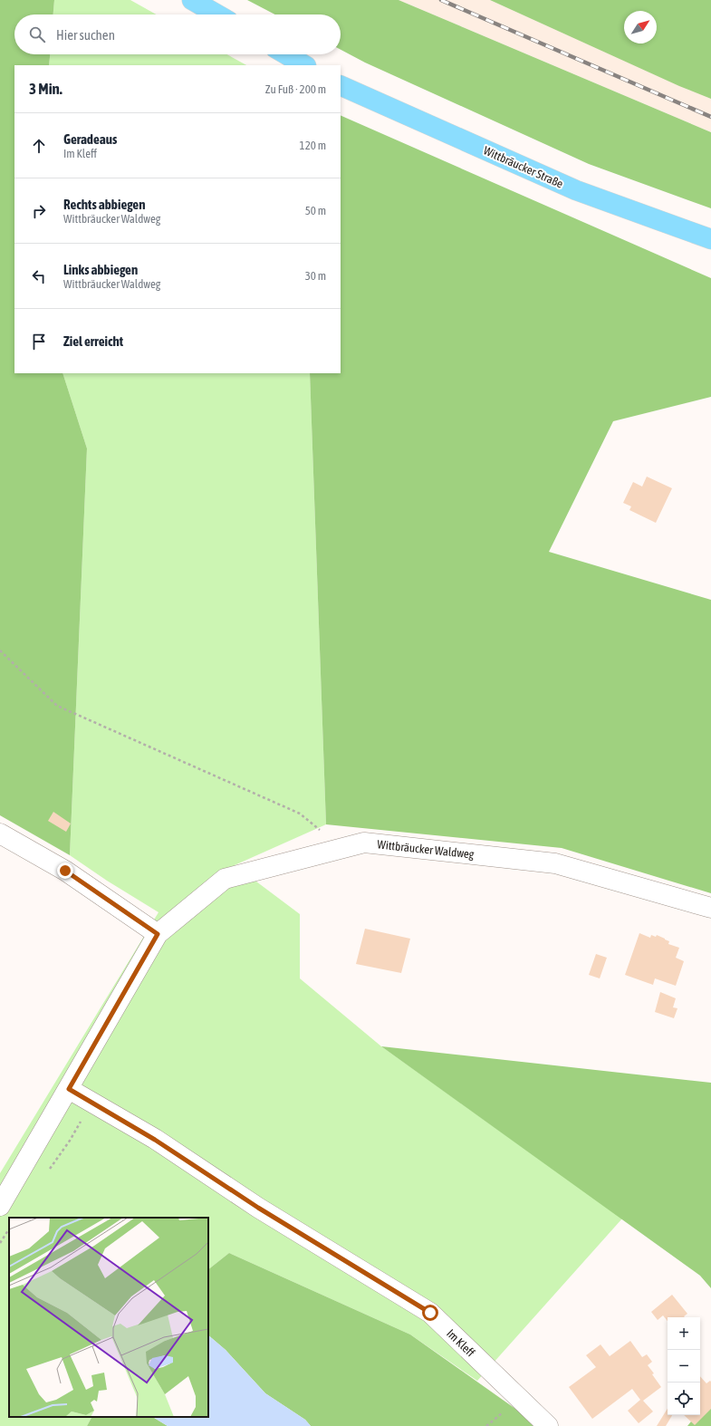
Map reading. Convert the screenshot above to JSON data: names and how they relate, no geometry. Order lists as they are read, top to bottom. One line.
{"streets":{"main road":["Wittbräucker Straße"],"street":["Wittbräucker Waldweg","Im Kleff"]},"crossings":[["Wittbräucker Waldweg","Im Kleff"]],"north":"top right","page":{"search":"Hier suchen","heading":["3 Min.","Zu Fuß · 200 m"],"list":[["Geradeaus","Im Kleff","120 m"],["Rechts abbiegen","Wittbräucker Waldweg","50 m"],["Links abbiegen","Wittbräucker Waldweg","30 m"],"Ziel erreicht"],"map_buttons":["+","−"]}}
